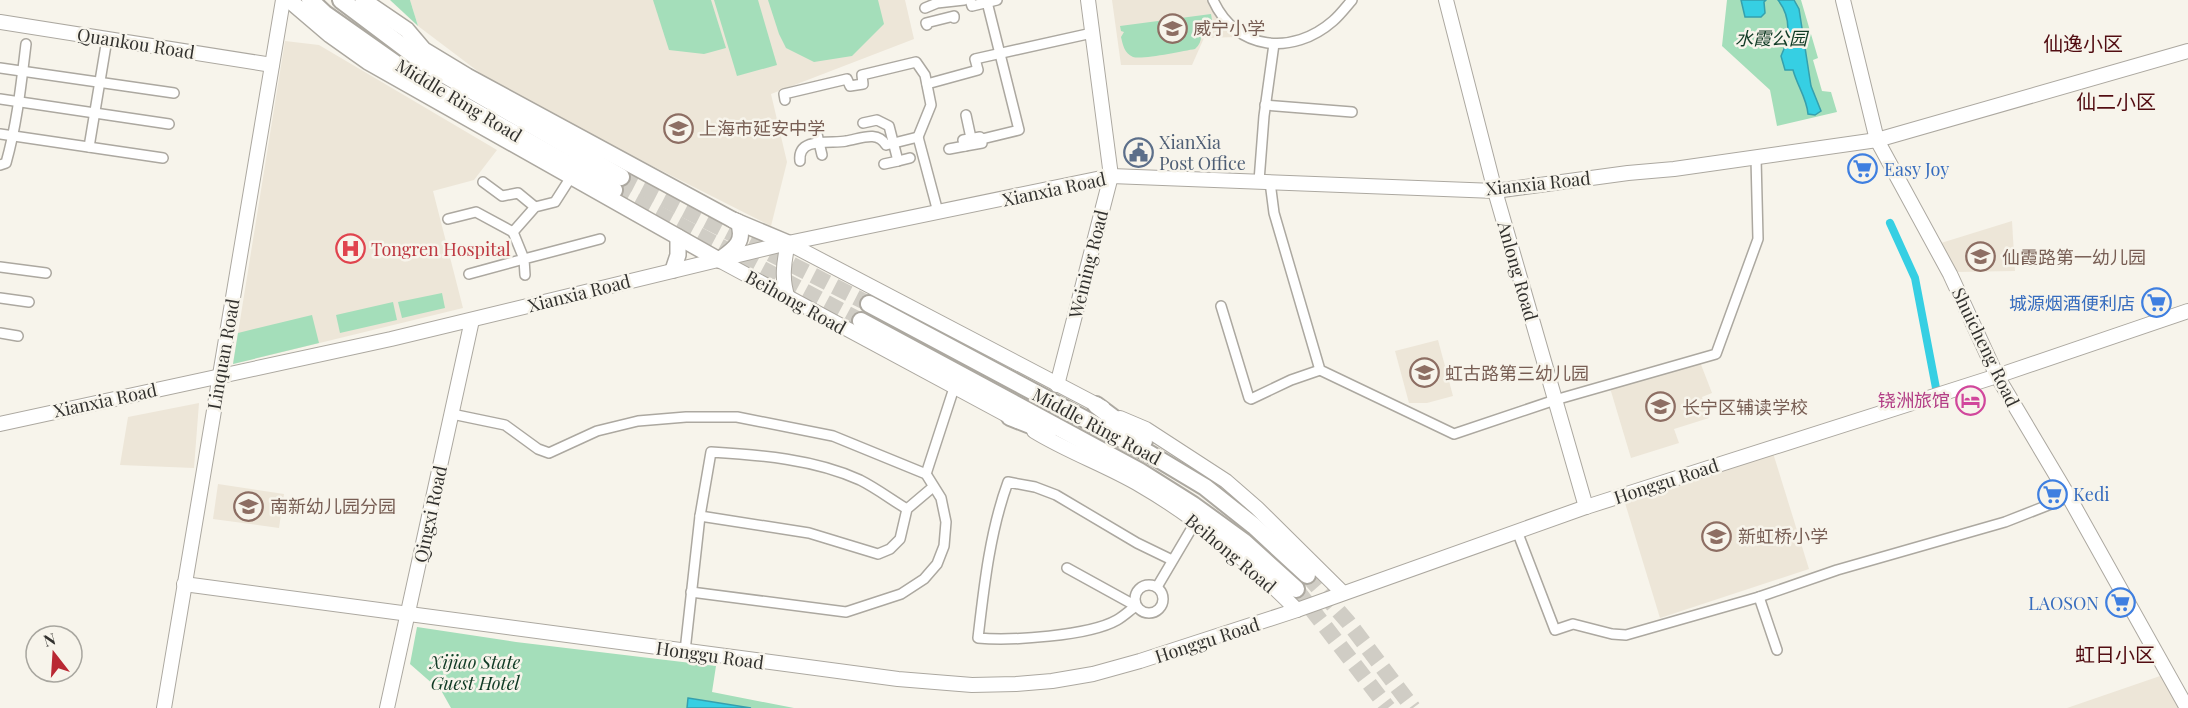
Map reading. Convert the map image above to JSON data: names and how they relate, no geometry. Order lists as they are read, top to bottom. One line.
{"streets":{"highway":["Middle Ring Road"],"main road":["Beihong Road"],"street":["Quankou Road","Xianxia Road","Weining Road","Anlong Road","Shuicheng Road","Linquan Road","Honggu Road","Qingxi Road"]},"crossings":[["Quankou Road","Linquan Road"],["Xianxia Road","Weining Road"],["Xianxia Road","Anlong Road"],["Xianxia Road","Beihong Road"],["Xianxia Road","Shuicheng Road"],["Xianxia Road","Linquan Road"],["Xianxia Road","Qingxi Road"],["Anlong Road","Honggu Road"],["Beihong Road","Honggu Road"],["Shuicheng Road","Honggu Road"],["Linquan Road","Honggu Road"],["Honggu Road","Qingxi Road"]],"districts":["仙逸小区","仙二小区","虹日小区"],"parks":["水霞公园","Xijiao State Guest Hotel"],"places":{"school or university":["威宁小学","上海市延安中学","仙霞路第一幼儿园","虹古路第三幼儿园","长宁区辅读学校","南新幼儿园分园","新虹桥小学"],"public building":["XianXia Post Office"],"supermarket":["Easy Joy","城源烟酒便利店","Kedi","LAOSON"],"hospital":["Tongren Hospital"],"hotel":["铙洲旅馆"]},"north":"top"}
